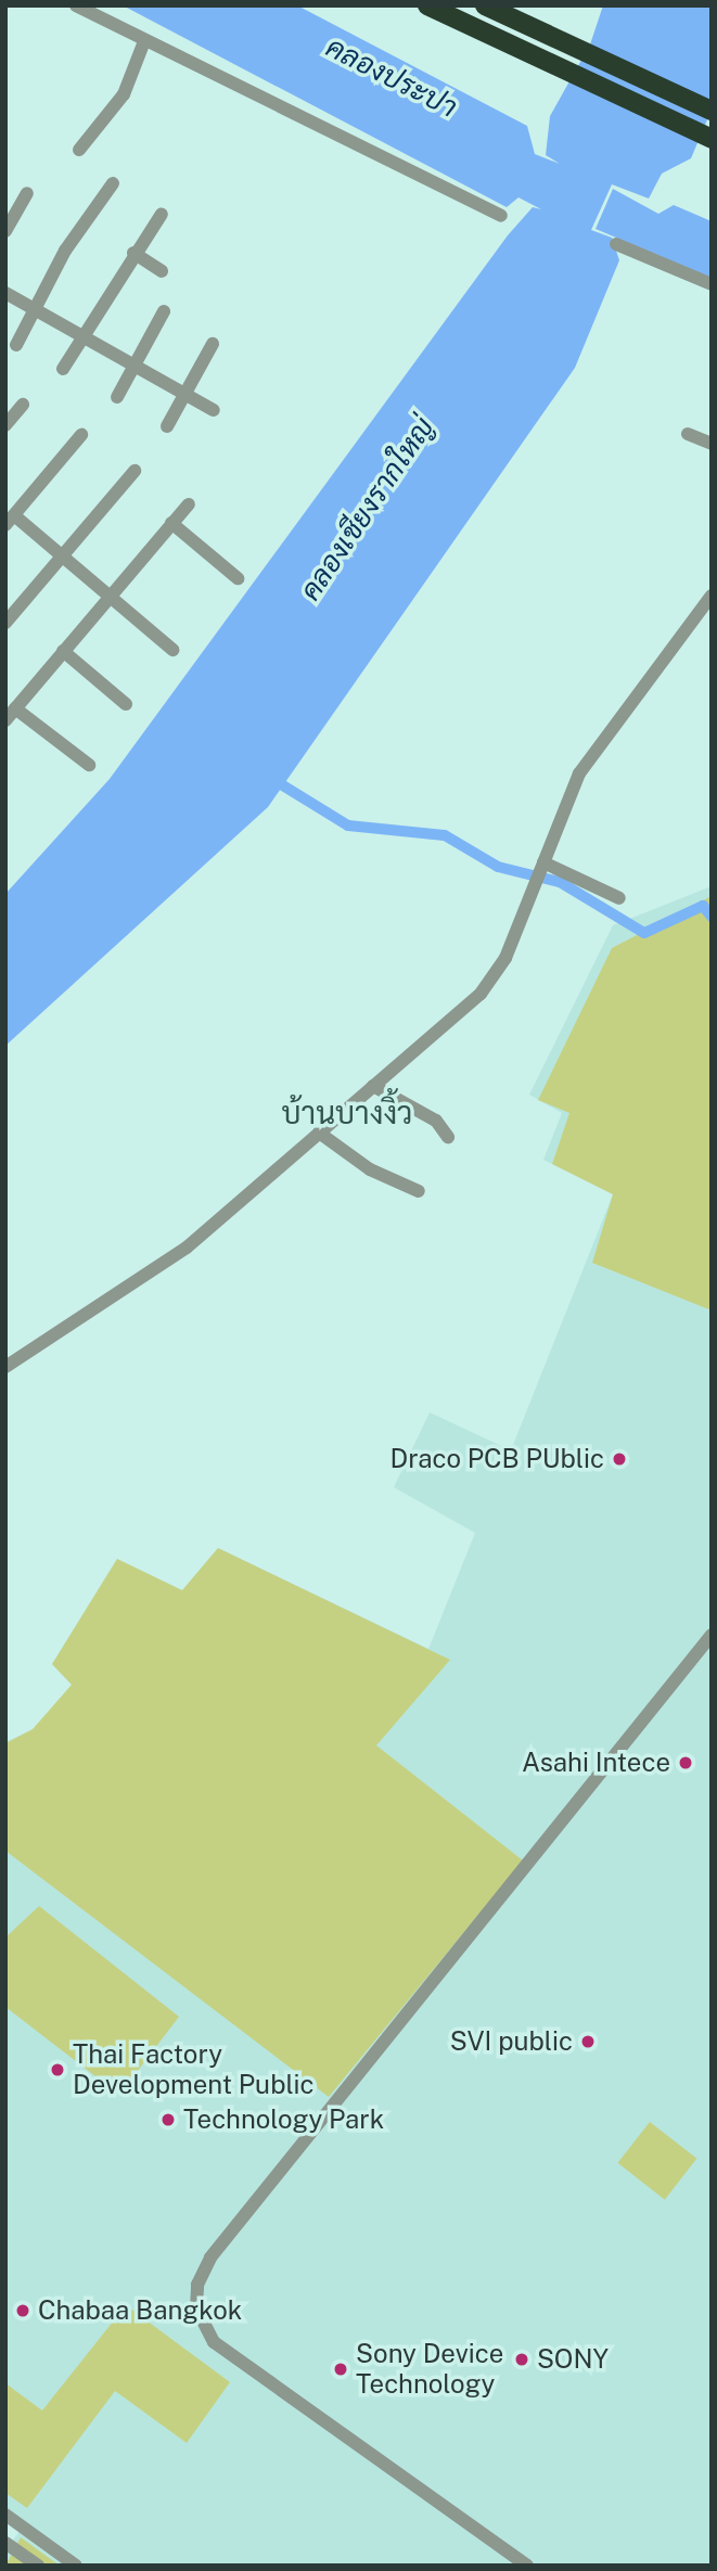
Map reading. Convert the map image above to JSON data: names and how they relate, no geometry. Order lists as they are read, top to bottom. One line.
{"districts":["บ้านบางงิ้ว"],"water":["คลองประปา","คลองเชียงรากใหญ่"],"places":["Draco PCB PUblic","Asahi Intece","SVI public","Thai Factory Development Public","Technology Park","Chabaa Bangkok","SONY","Sony Device Technology"]}
